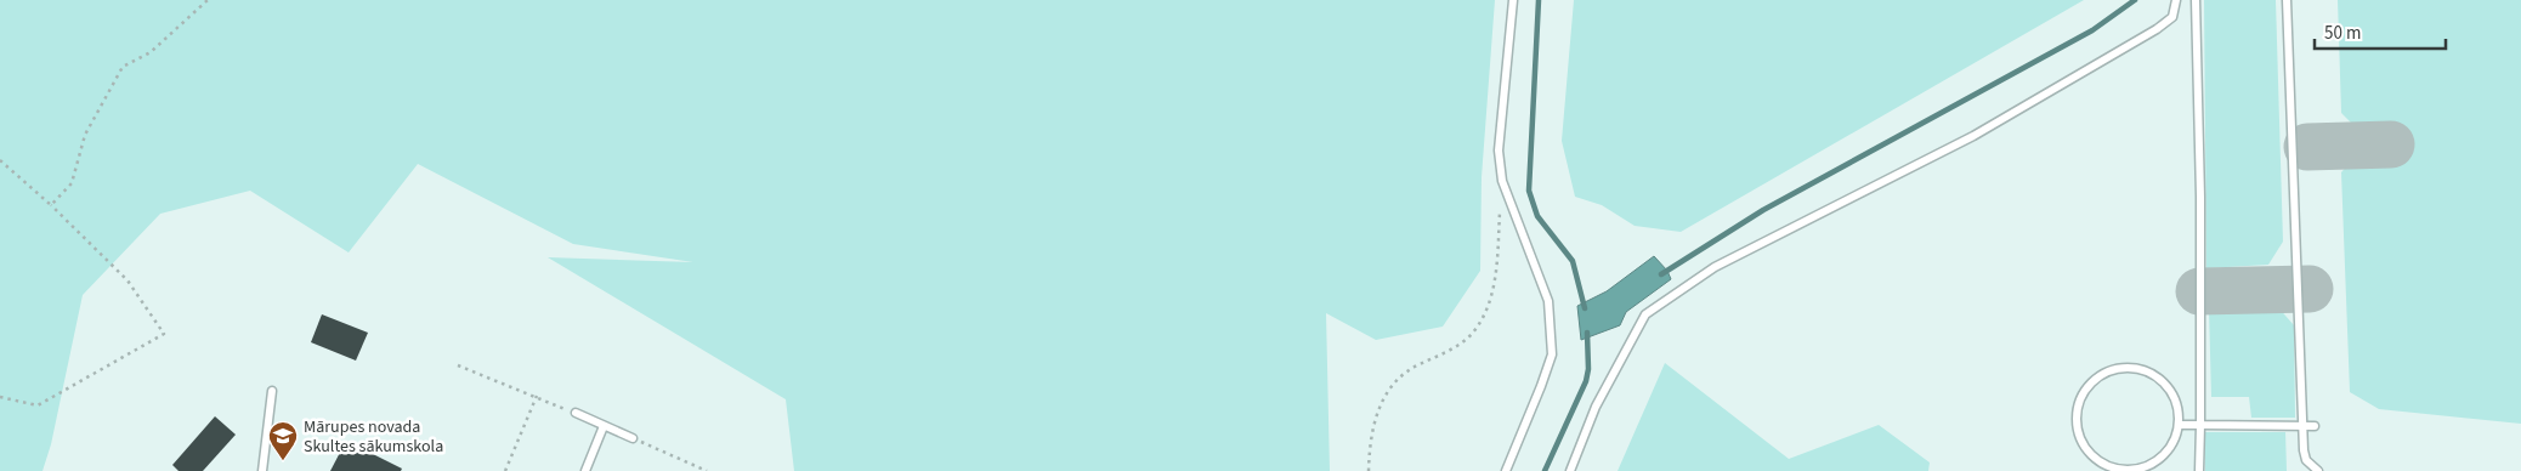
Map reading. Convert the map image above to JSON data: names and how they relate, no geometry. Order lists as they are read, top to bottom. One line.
{"places":{"school or university":["Mārupes novada Skultes sākumskola"]},"scale_bar":"50 m"}
